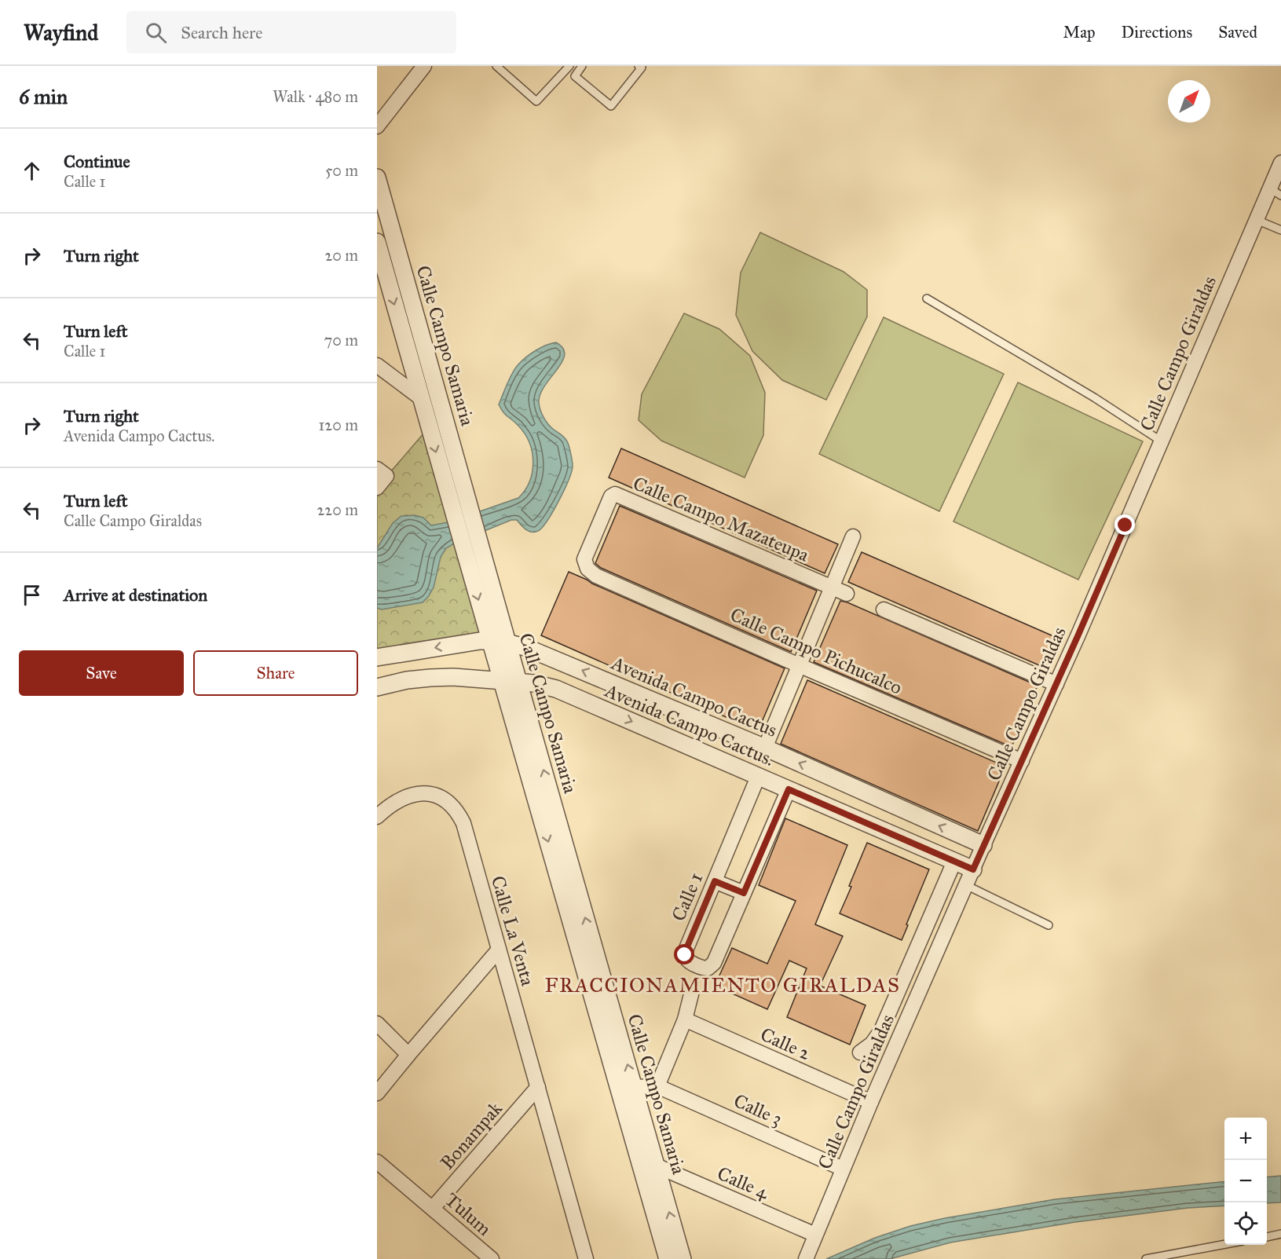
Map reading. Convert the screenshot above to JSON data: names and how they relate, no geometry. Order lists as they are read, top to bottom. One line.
{"streets":{"street":["Calle Campo Samaria","Calle Campo Giraldas","Calle Campo Mazateupa","Calle Campo Pichucalco","Avenida Campo Cactus","Avenida Campo Cactus.","Calle 1","Calle La Venta","Calle 2","Calle 3","Bonampak","Calle 4","Tulum"]},"crossings":[["Calle Campo Samaria","Avenida Campo Cactus"],["Calle Campo Samaria","Avenida Campo Cactus."],["Calle Campo Samaria","Calle 4"],["Calle Campo Giraldas","Calle Campo Pichucalco"],["Calle Campo Giraldas","Avenida Campo Cactus"],["Calle Campo Giraldas","Avenida Campo Cactus."],["Calle Campo Giraldas","Calle 2"],["Calle Campo Giraldas","Calle 3"],["Calle Campo Giraldas","Calle 4"],["Calle Campo Mazateupa","Calle Campo Pichucalco"],["Avenida Campo Cactus.","Calle 1"],["Calle La Venta","Bonampak"],["Bonampak","Tulum"]],"one_way":["Avenida Campo Cactus","Avenida Campo Cactus."],"districts":["FRACCIONAMIENTO GIRALDAS"],"north":"top right","page":{"header":"Wayfind","search":"Search here","nav":["Map","Directions","Saved"],"heading":["6 min","Walk · 480 m"],"list":[["Continue","Calle 1","50 m"],["Turn right","20 m"],["Turn left","Calle 1","70 m"],["Turn right","Avenida Campo Cactus.","120 m"],["Turn left","Calle Campo Giraldas","220 m"],"Arrive at destination"],"buttons":["Save","Share"],"map_buttons":["+","−"]}}
